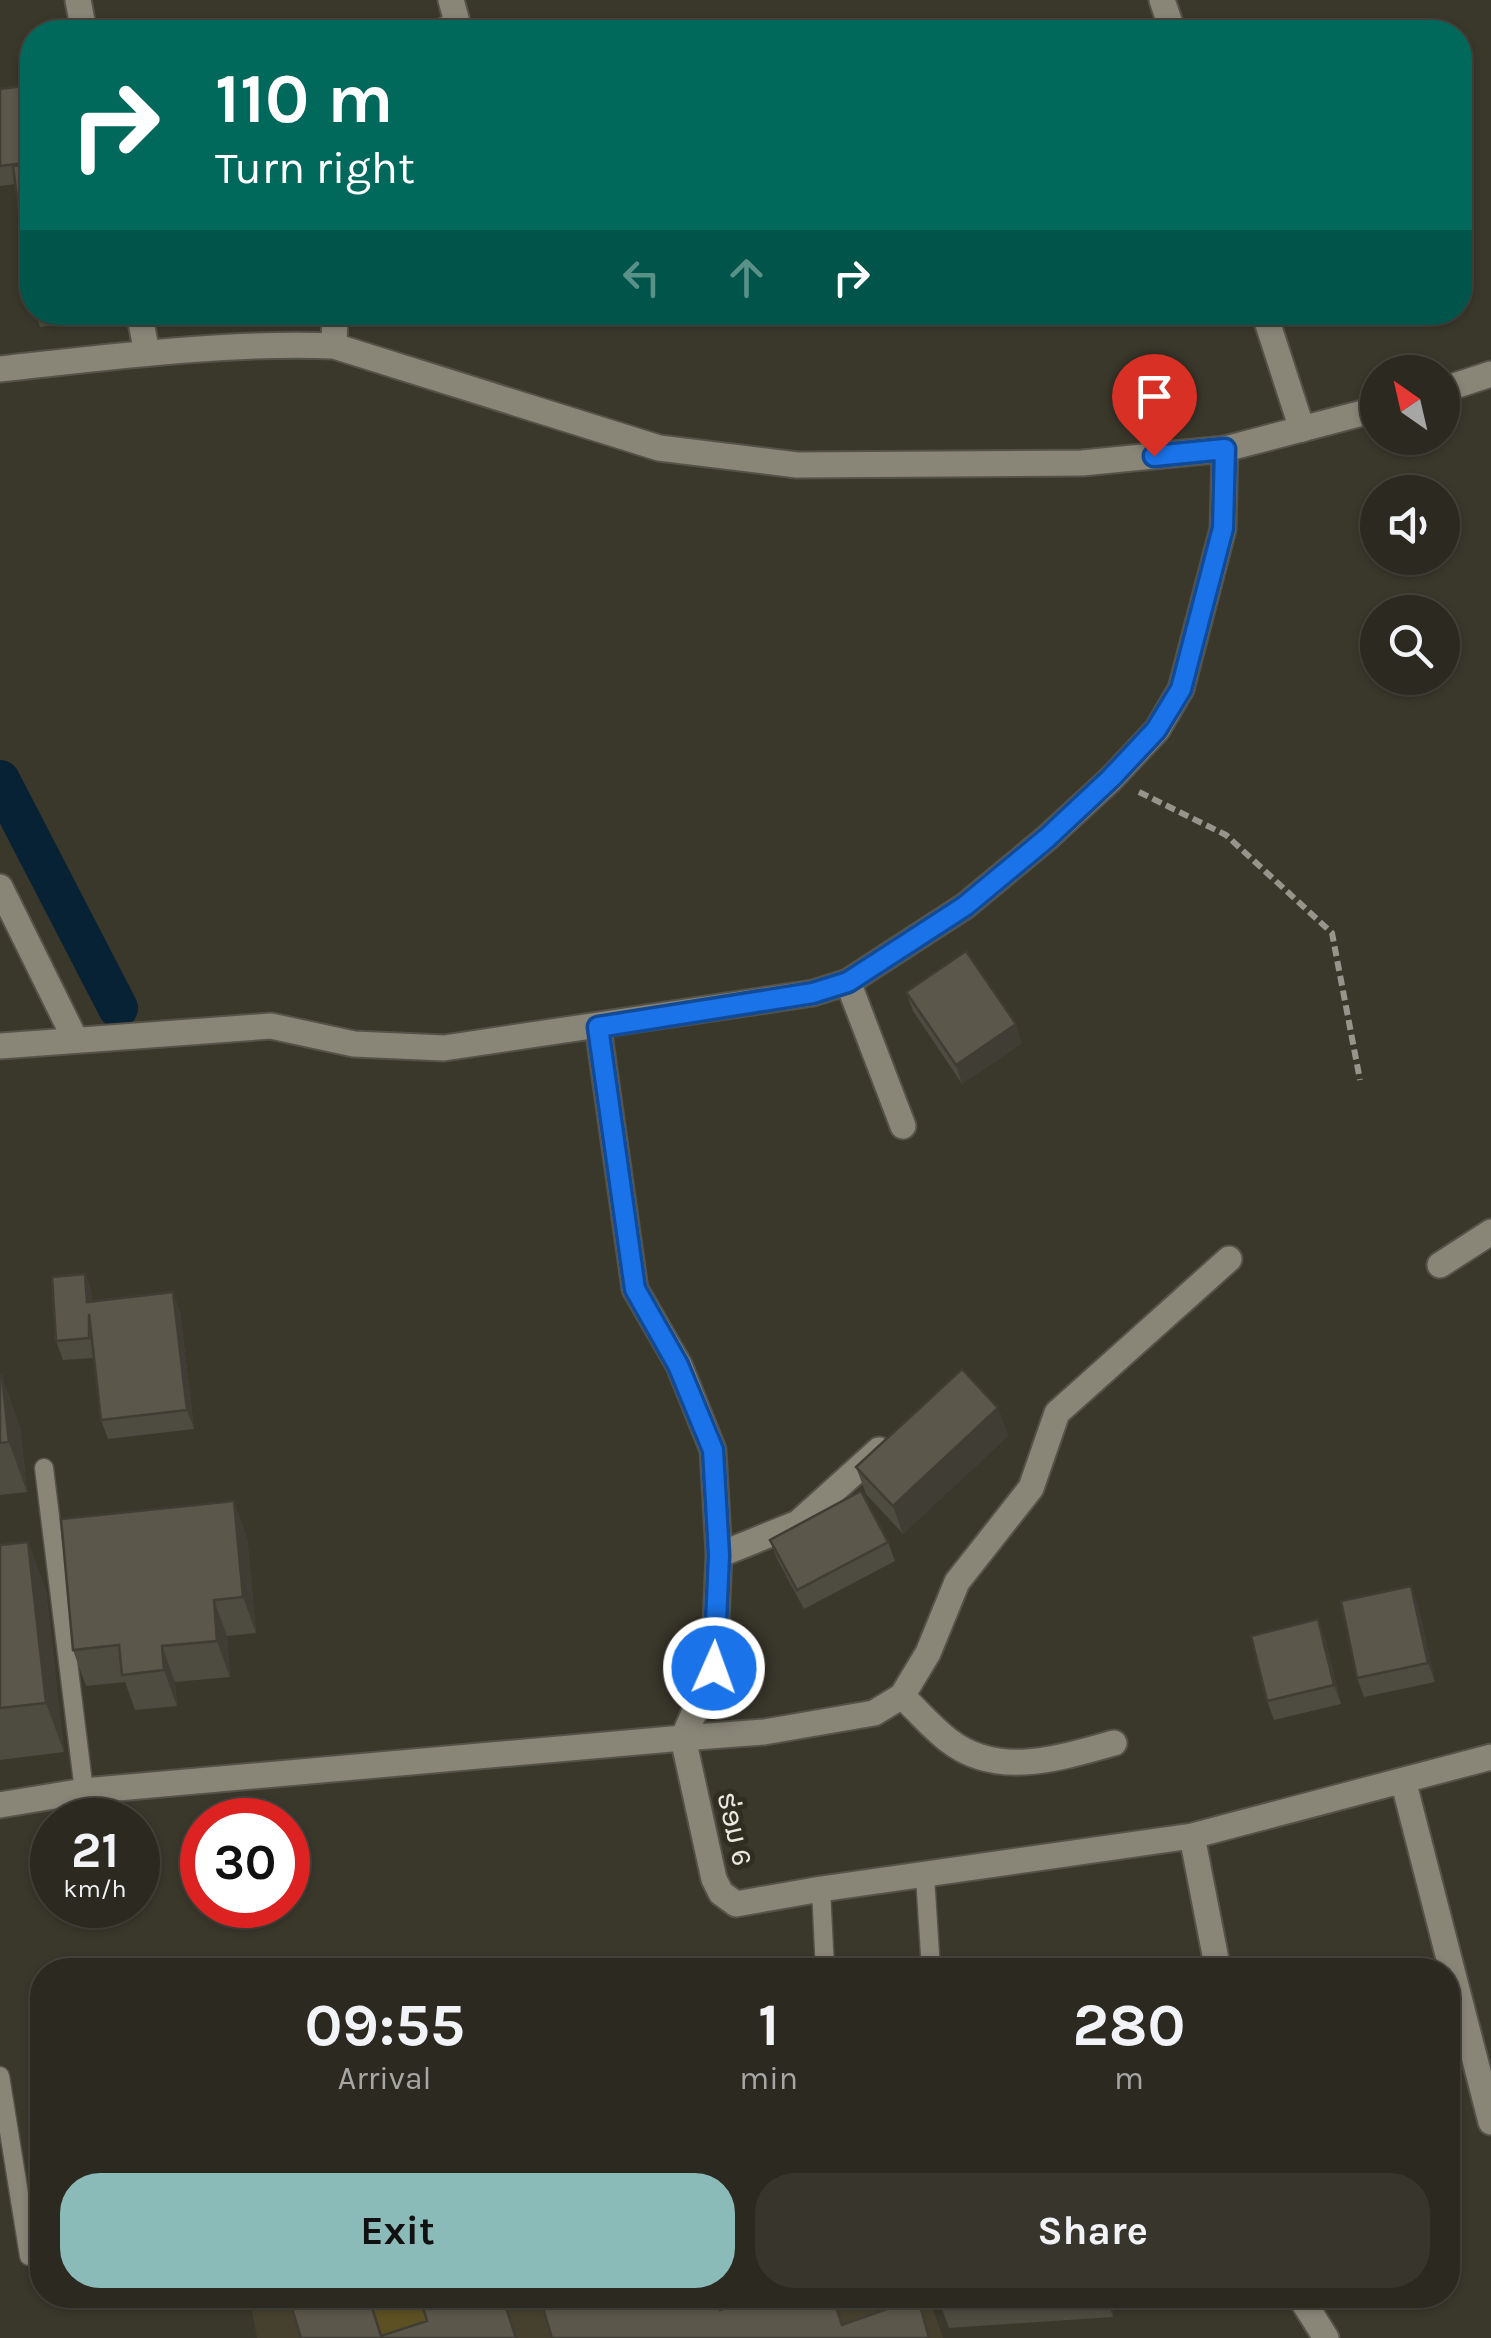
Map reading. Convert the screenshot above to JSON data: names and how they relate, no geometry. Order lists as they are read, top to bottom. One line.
{"streets":{"street":["ຮ່ອມ 6"]},"north":"top left","page":{"turn":["110 m","Turn right"],"speed":"21 km/h","limit":"30","eta":["09:55","Arrival","1","min","280","m"],"buttons":["Exit","Share"]}}
